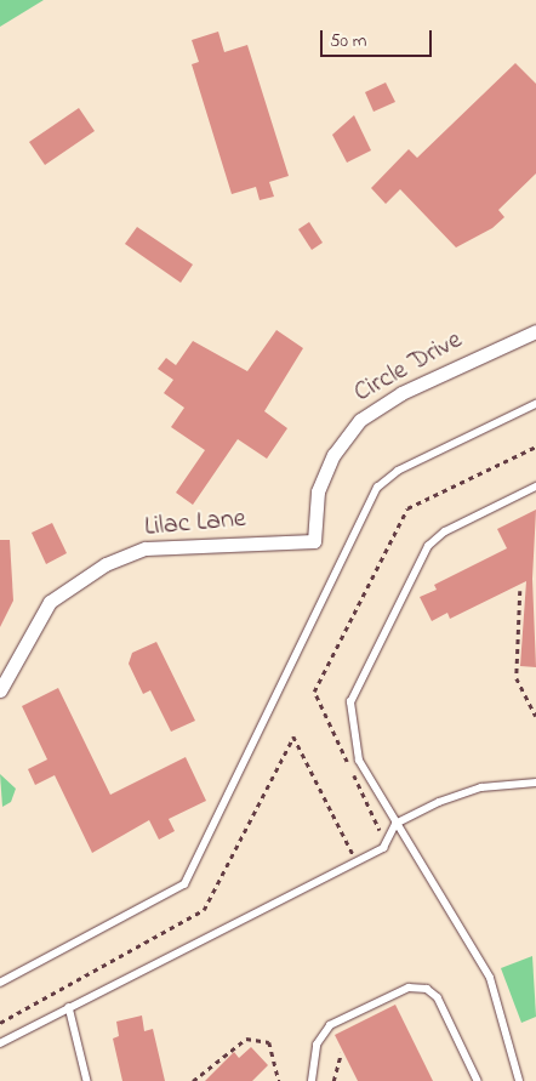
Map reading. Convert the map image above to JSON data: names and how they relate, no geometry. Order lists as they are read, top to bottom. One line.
{"streets":{"street":["Circle Drive","Lilac Lane"]},"crossings":[["Circle Drive","Lilac Lane"]],"scale_bar":"50 m"}
